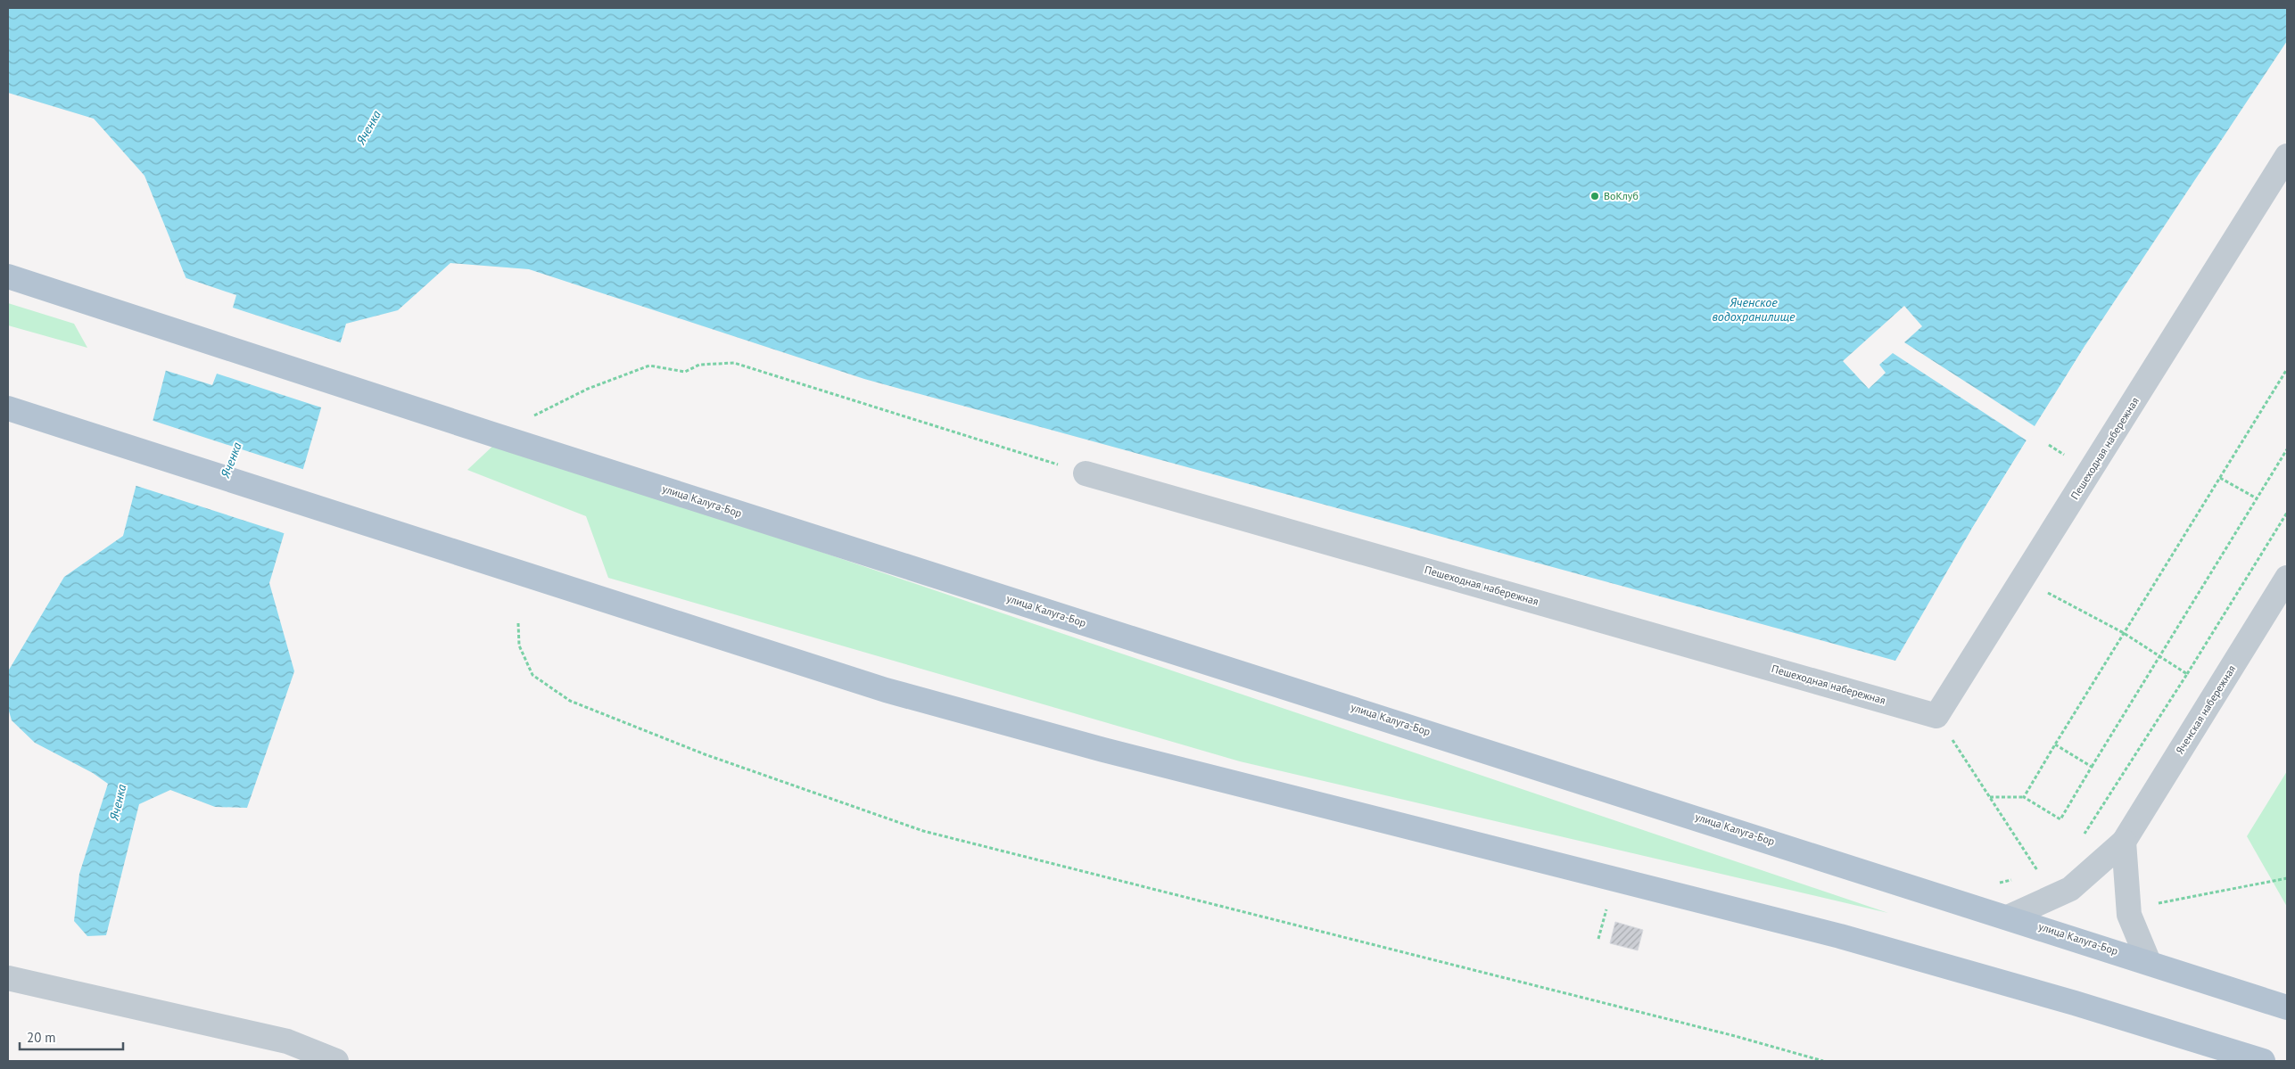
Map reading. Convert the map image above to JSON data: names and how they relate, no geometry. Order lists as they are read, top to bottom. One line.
{"streets":{"main road":["улица Калуга-Бор"],"street":["Пешеходная набережная","Яченская набережная"]},"crossings":[["улица Калуга-Бор","Яченская набережная"]],"water":["Яченка","Яченское водохранилище"],"places":["ВоКлуб"],"scale_bar":"20 m"}
